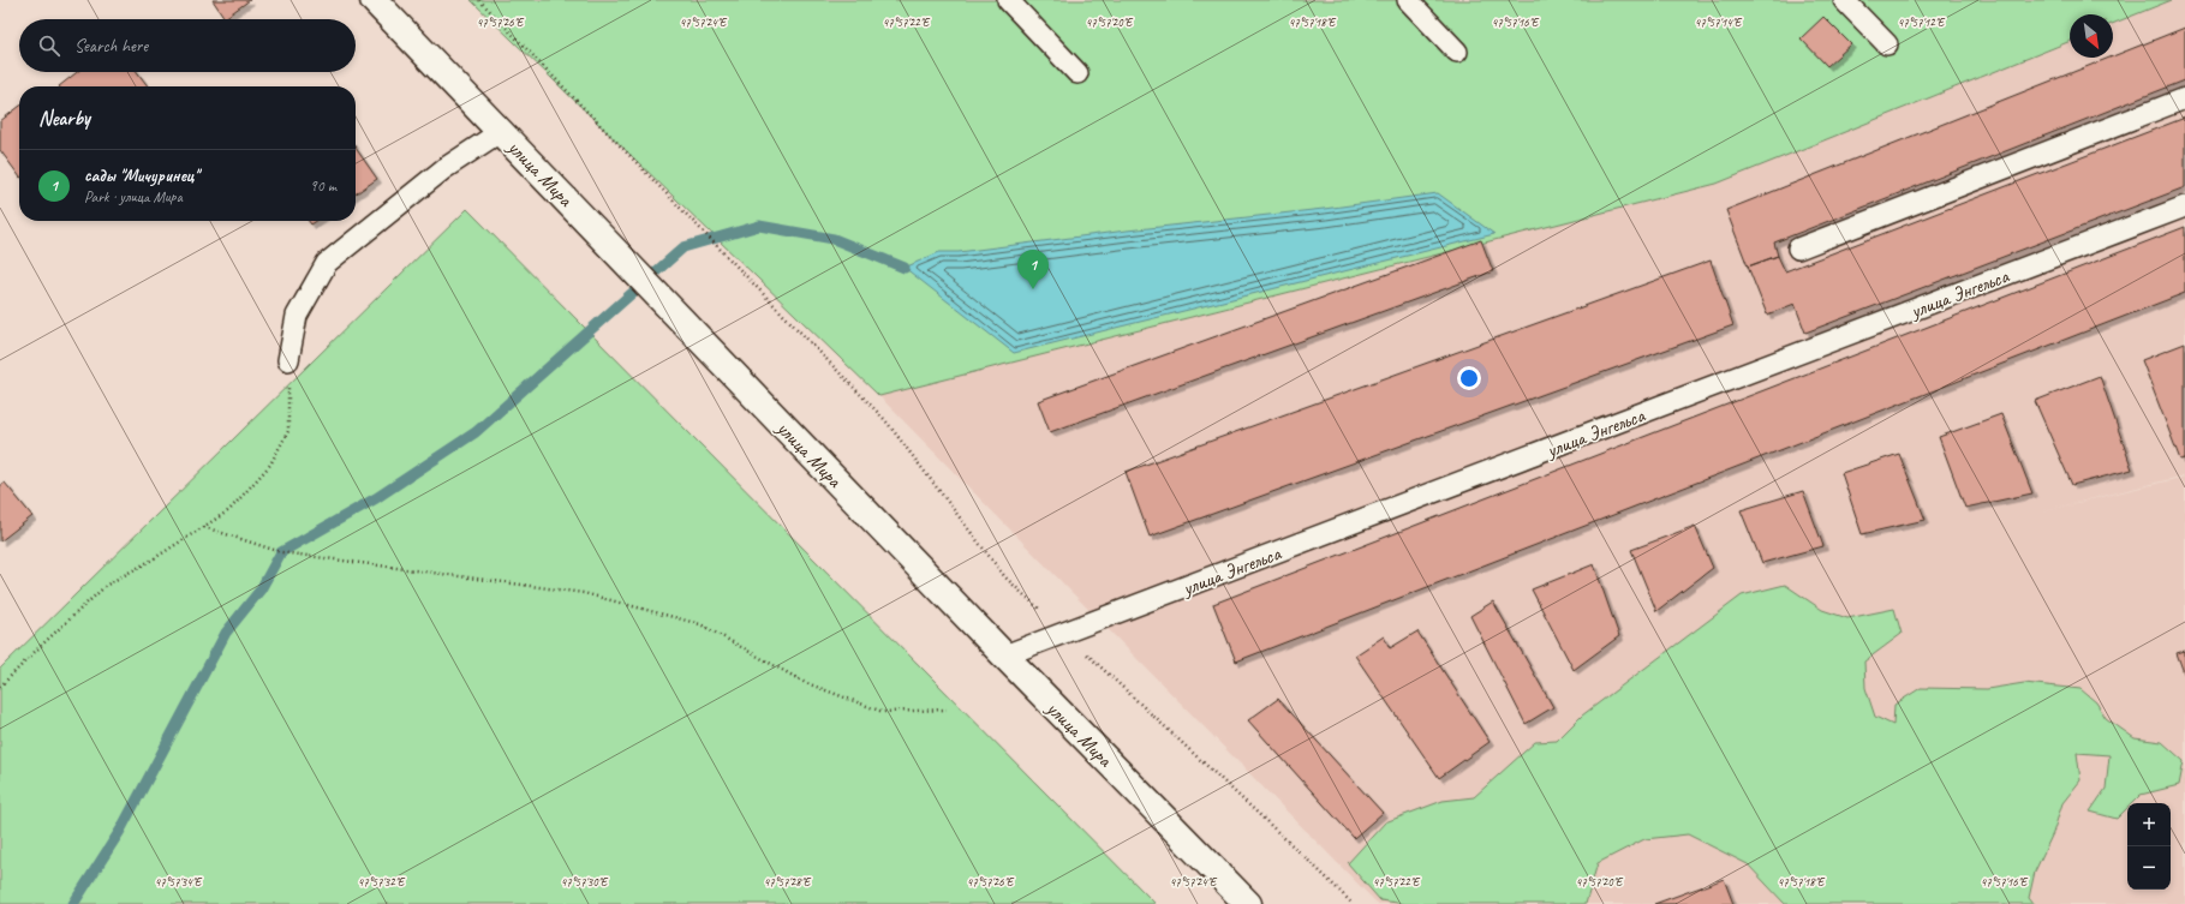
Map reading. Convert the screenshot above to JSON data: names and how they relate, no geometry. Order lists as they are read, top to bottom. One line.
{"streets":{"main road":["улица Мира"],"lane":["улица Энгельса"]},"crossings":[["улица Мира","улица Энгельса"]],"north":"bottom right","page":{"search":"Search here","heading":"Nearby","list":[{"mark":"1","name":"сады \"Мичуринец\"","note":"Park · улица Мира","value":"90 m"}],"pins":"1","map_buttons":["+","−"]},"coordinates":["47°57'26\"E","47°57'24\"E","47°57'22\"E","47°57'20\"E","47°57'18\"E","47°57'16\"E","47°57'14\"E","47°57'12\"E","47°57'34\"E","47°57'32\"E","47°57'30\"E","47°57'28\"E"]}
